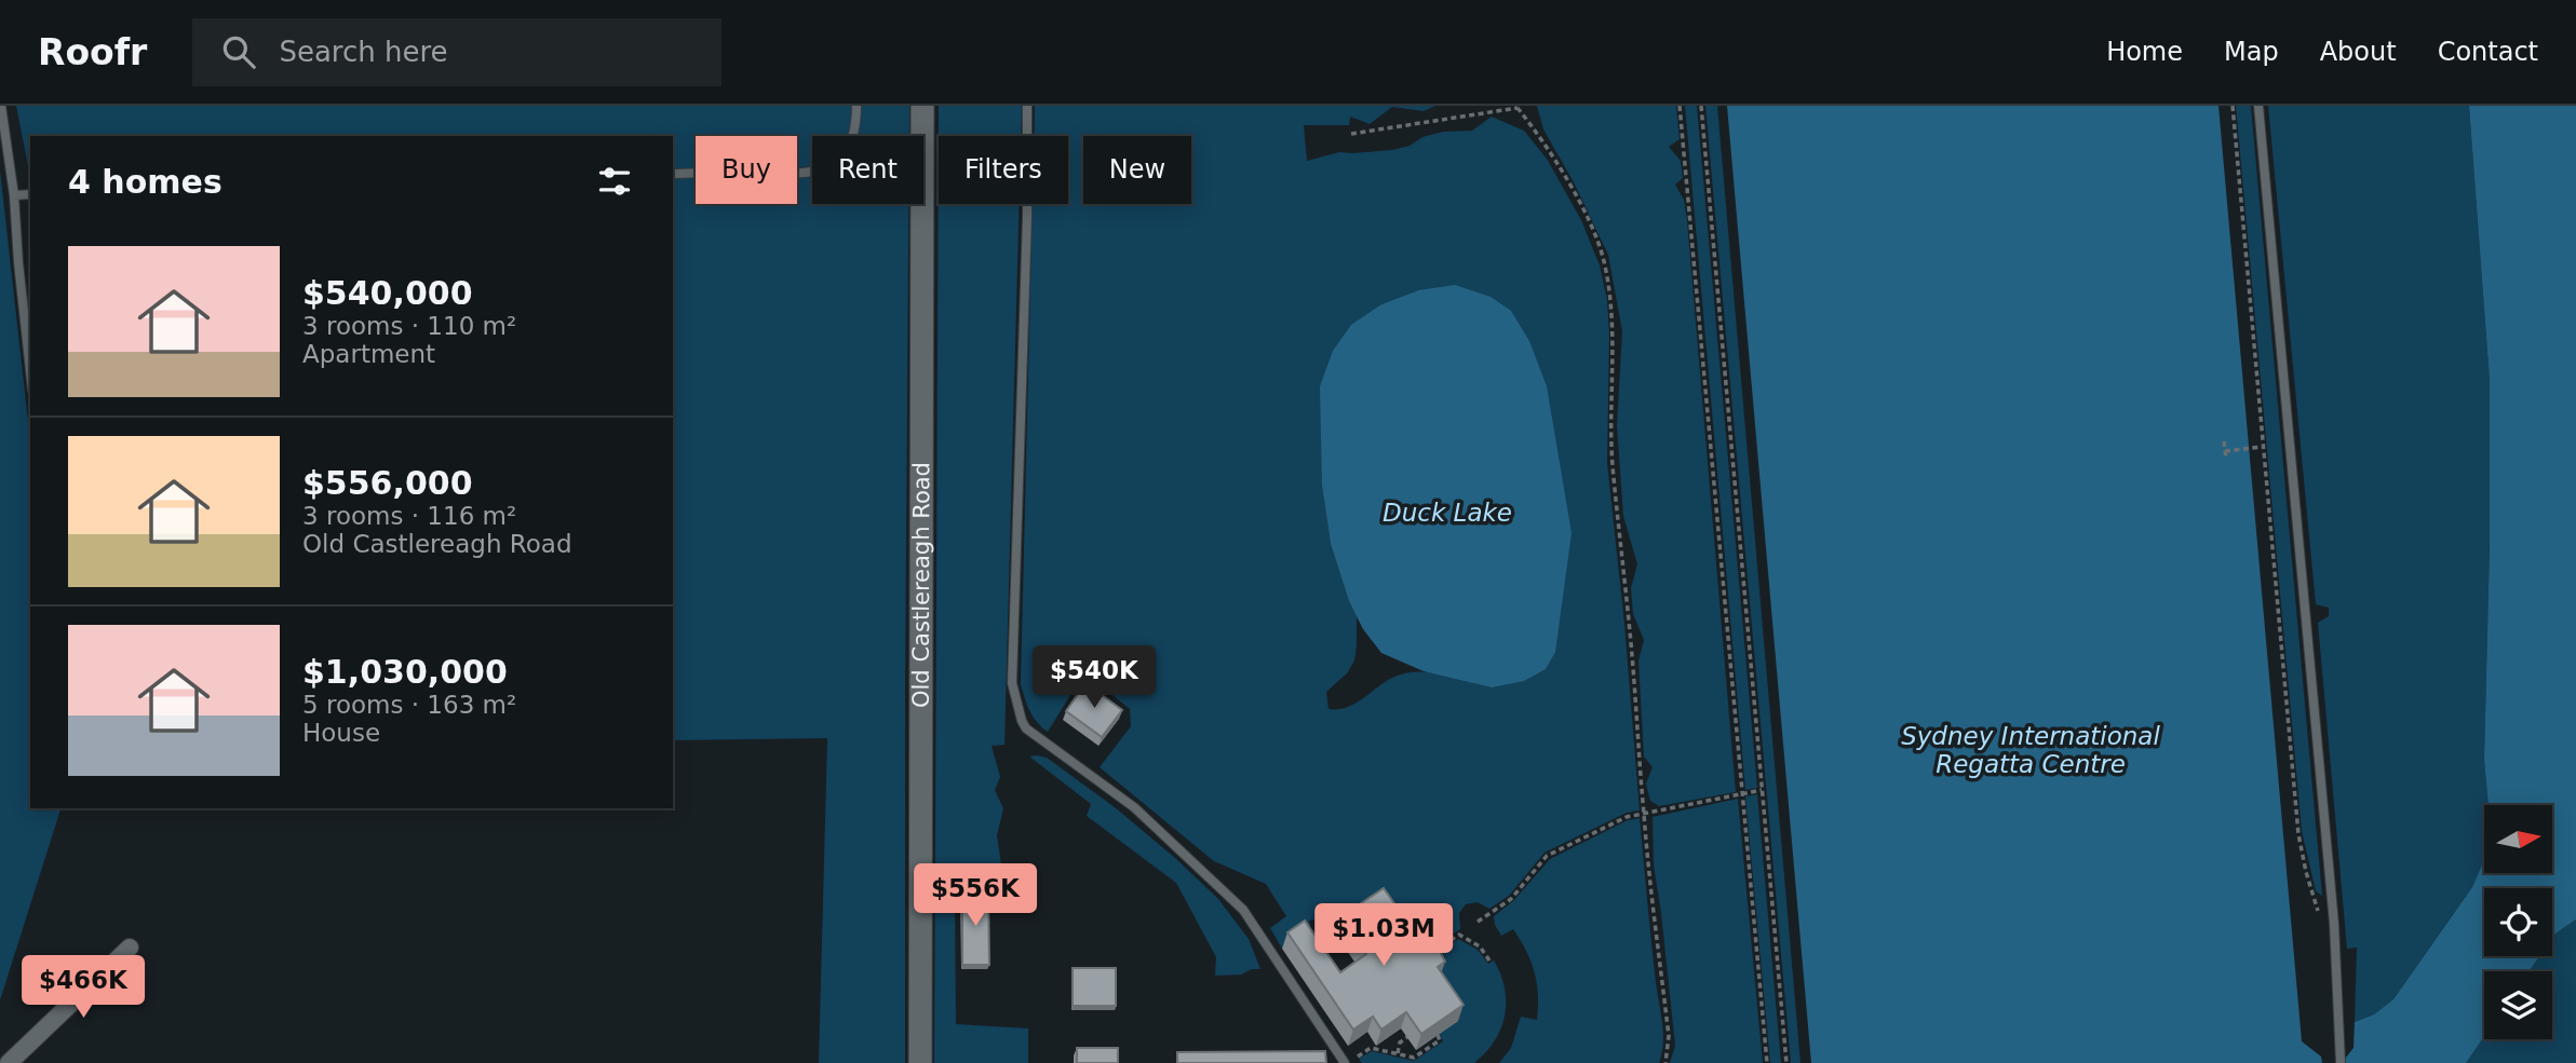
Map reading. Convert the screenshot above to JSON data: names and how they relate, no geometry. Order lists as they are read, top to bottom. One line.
{"streets":{"street":["Old Castlereagh Road"]},"water":["Duck Lake","Sydney International Regatta Centre"],"north":"right","page":{"header":"Roofr","search":"Search here","nav":["Home","Map","About","Contact"],"chip":["Buy","Rent","Filters","New"],"heading":"4 homes","list":[{"name":"$540,000","note":"3 rooms · 110 m² · Apartment"},{"name":"$556,000","note":"3 rooms · 116 m² · Old Castlereagh Road"},{"name":"$1,030,000","note":"5 rooms · 163 m² · House"}],"price":["$540K","$556K","$1.03M","$466K"]}}
